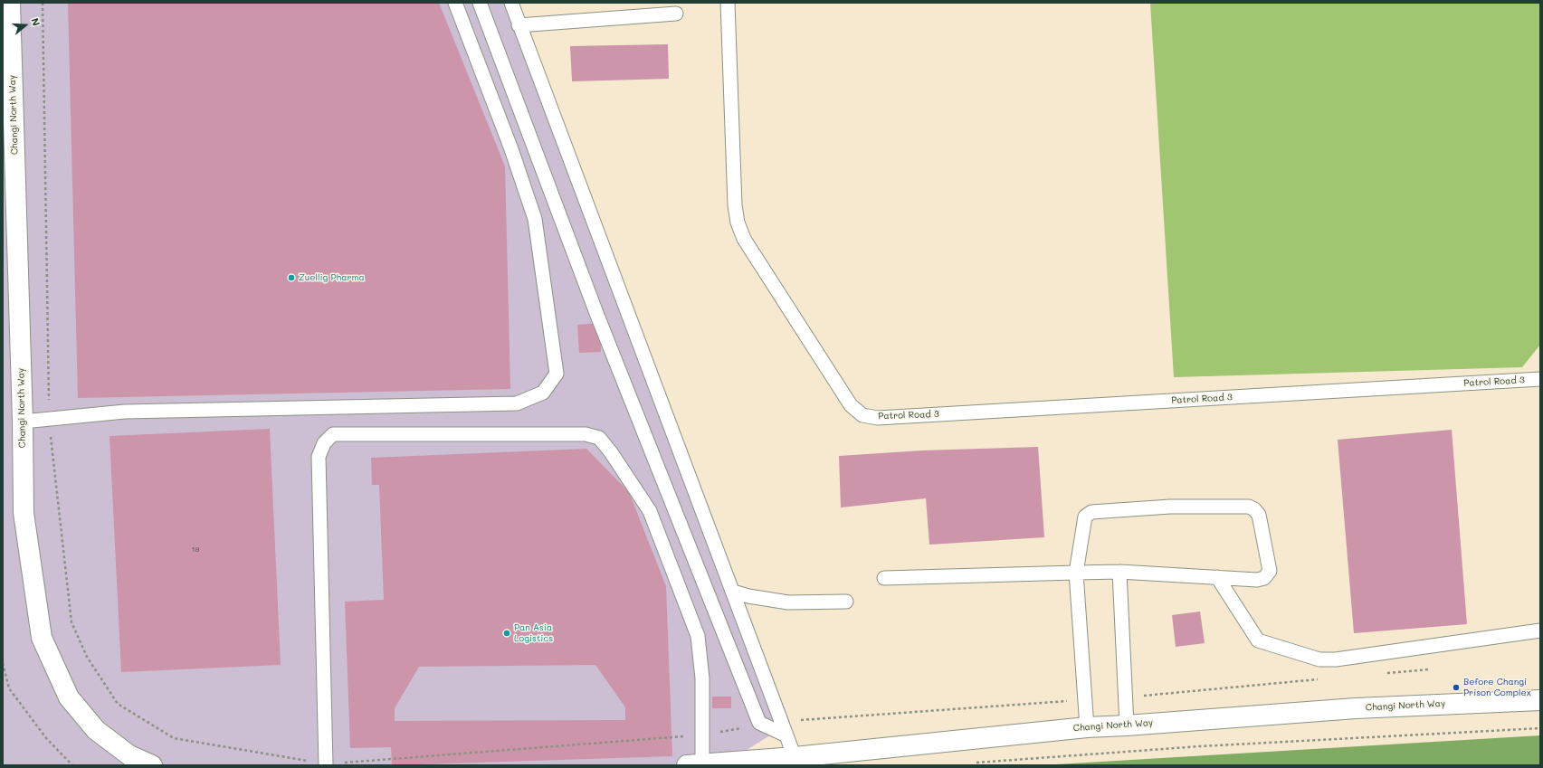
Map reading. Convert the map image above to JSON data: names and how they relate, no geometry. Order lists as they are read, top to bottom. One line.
{"streets":{"street":["Changi North Way"],"lane":["Patrol Road 3"]},"places":["Zuellig Pharma","Pan Asia Logistics","Before Changi Prison Complex"],"house_numbers":["19"],"north":"right"}
